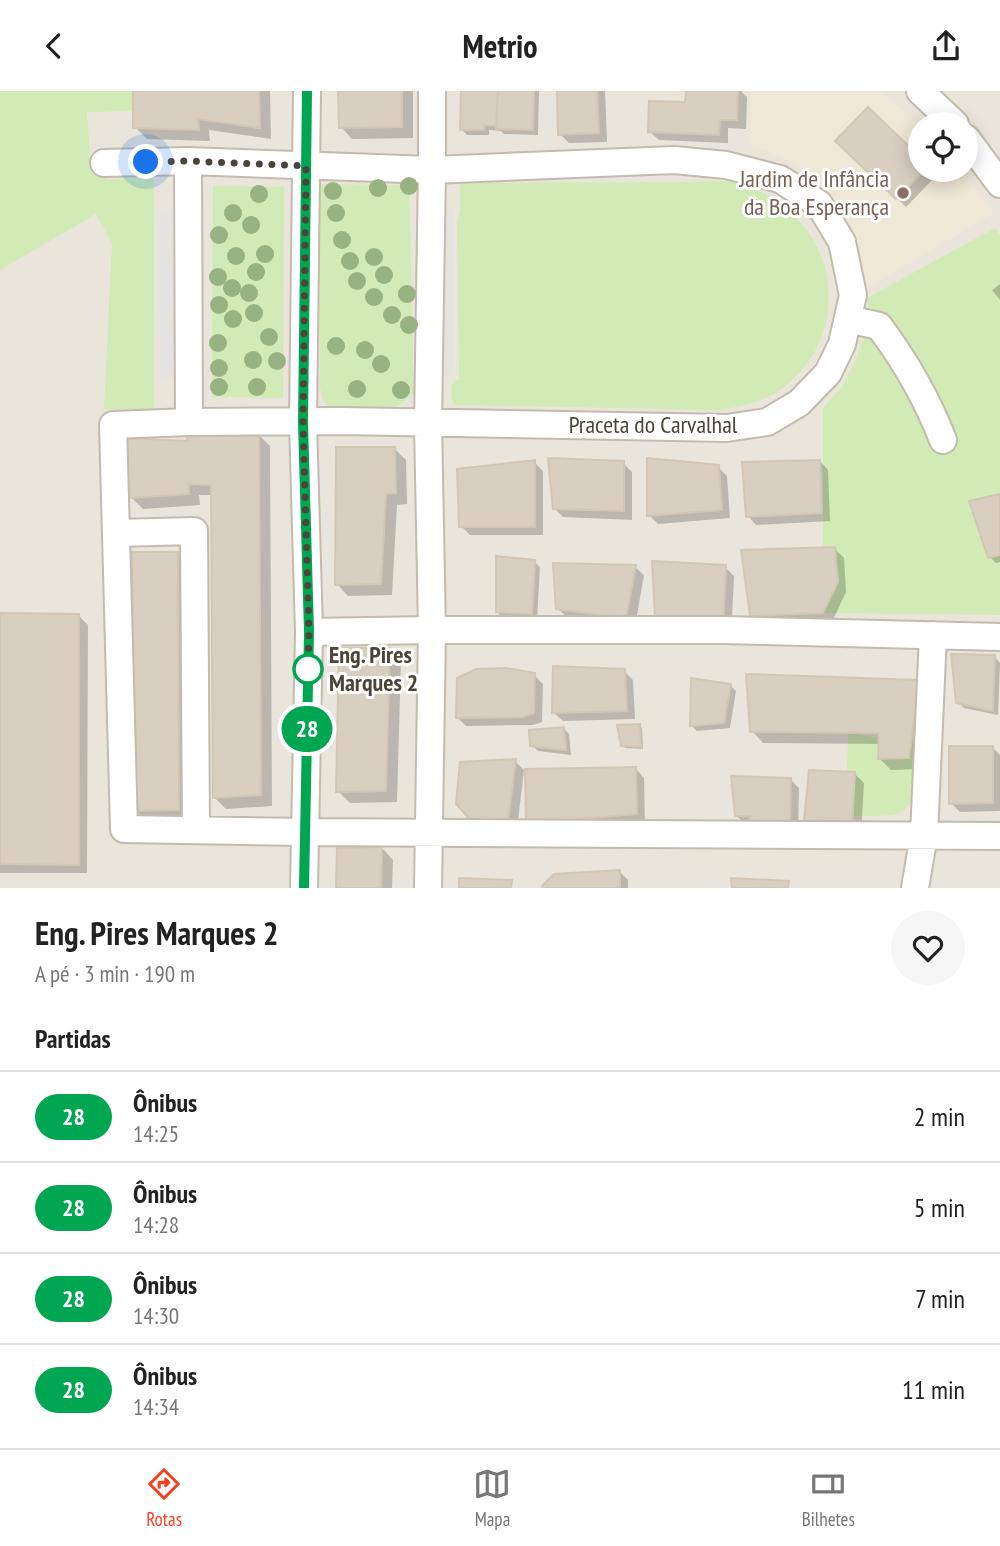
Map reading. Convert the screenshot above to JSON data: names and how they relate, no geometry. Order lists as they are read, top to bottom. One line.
{"streets":{"street":["Praceta do Carvalhal"]},"places":["Jardim de Infância da Boa Esperança","Eng. Pires Marques 2"],"lines":["bus line 28"],"page":{"header":"Metrio","on_map":"28","heading":[["Eng. Pires Marques 2","A pé · 3 min · 190 m"],"Partidas"],"list":[{"mark":"28","name":"Ônibus","note":"14:25","value":"2 min"},{"mark":"28","name":"Ônibus","note":"14:28","value":"5 min"},{"mark":"28","name":"Ônibus","note":"14:30","value":"7 min"},{"mark":"28","name":"Ônibus","note":"14:34","value":"11 min"}],"tabs":["Rotas","Mapa","Bilhetes"]}}
